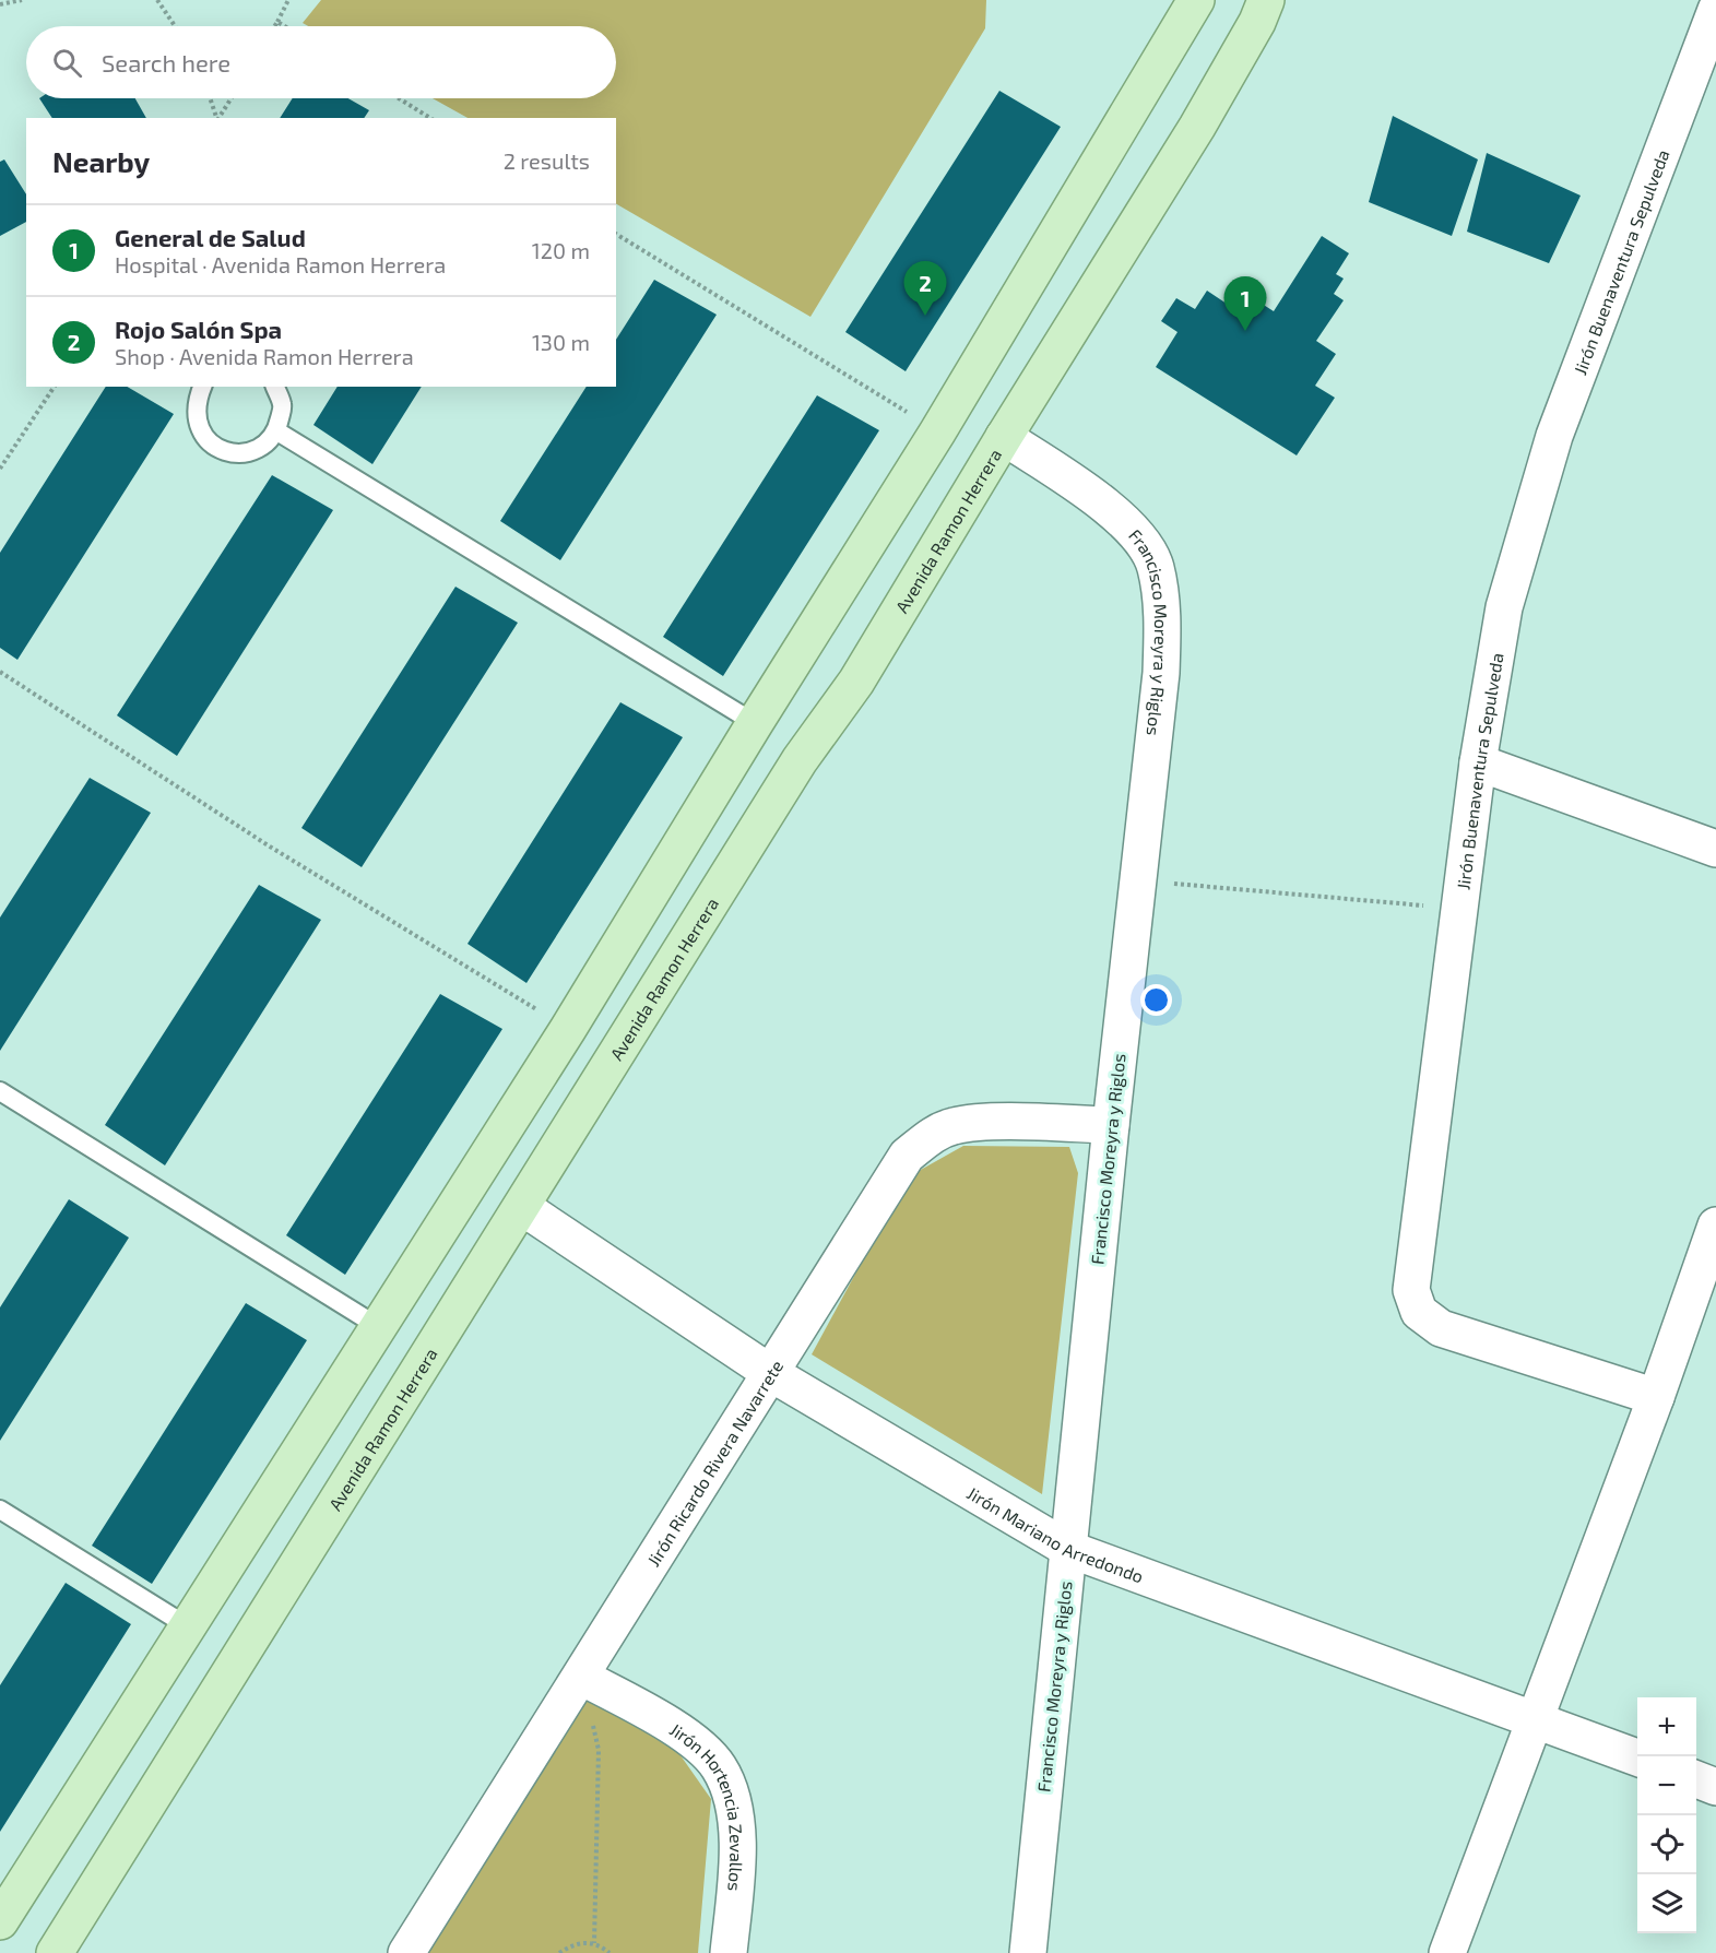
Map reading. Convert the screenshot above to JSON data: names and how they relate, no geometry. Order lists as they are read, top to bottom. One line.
{"streets":{"main road":["Avenida Ramon Herrera"],"street":["Jirón Buenaventura Sepulveda","Francisco Moreyra y Riglos","Jirón Ricardo Rivera Navarrete","Jirón Mariano Arredondo","Jirón Hortencia Zevallos"]},"crossings":[["Avenida Ramon Herrera","Francisco Moreyra y Riglos"],["Avenida Ramon Herrera","Jirón Mariano Arredondo"],["Francisco Moreyra y Riglos","Jirón Ricardo Rivera Navarrete"],["Francisco Moreyra y Riglos","Jirón Mariano Arredondo"],["Jirón Ricardo Rivera Navarrete","Jirón Mariano Arredondo"],["Jirón Ricardo Rivera Navarrete","Jirón Hortencia Zevallos"]],"page":{"search":"Search here","heading":["Nearby","2 results"],"list":[{"mark":"1","name":"General de Salud","note":"Hospital · Avenida Ramon Herrera","value":"120 m"},{"mark":"2","name":"Rojo Salón Spa","note":"Shop · Avenida Ramon Herrera","value":"130 m"}],"pins":["2","1"],"map_buttons":["+","−"]}}
